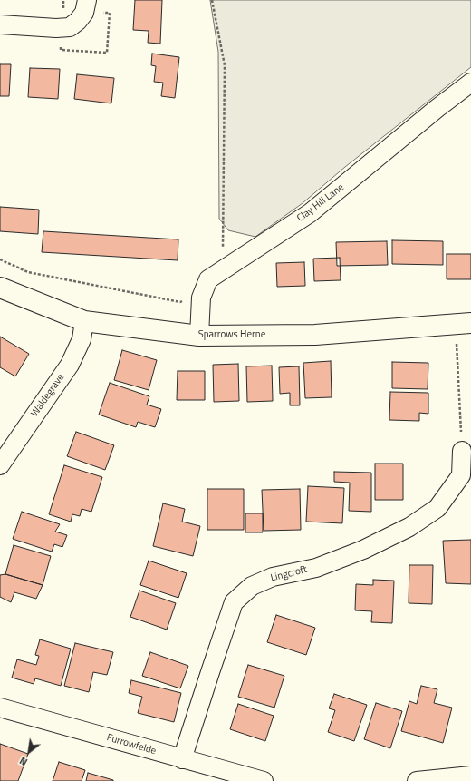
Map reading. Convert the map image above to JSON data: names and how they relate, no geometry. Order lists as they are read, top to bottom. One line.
{"streets":{"street":["Clay Hill Lane","Sparrows Herne","Waldegrave","Lingcroft","Furrowfelde"]},"crossings":[["Clay Hill Lane","Sparrows Herne"],["Sparrows Herne","Waldegrave"],["Lingcroft","Furrowfelde"]],"north":"bottom left"}
